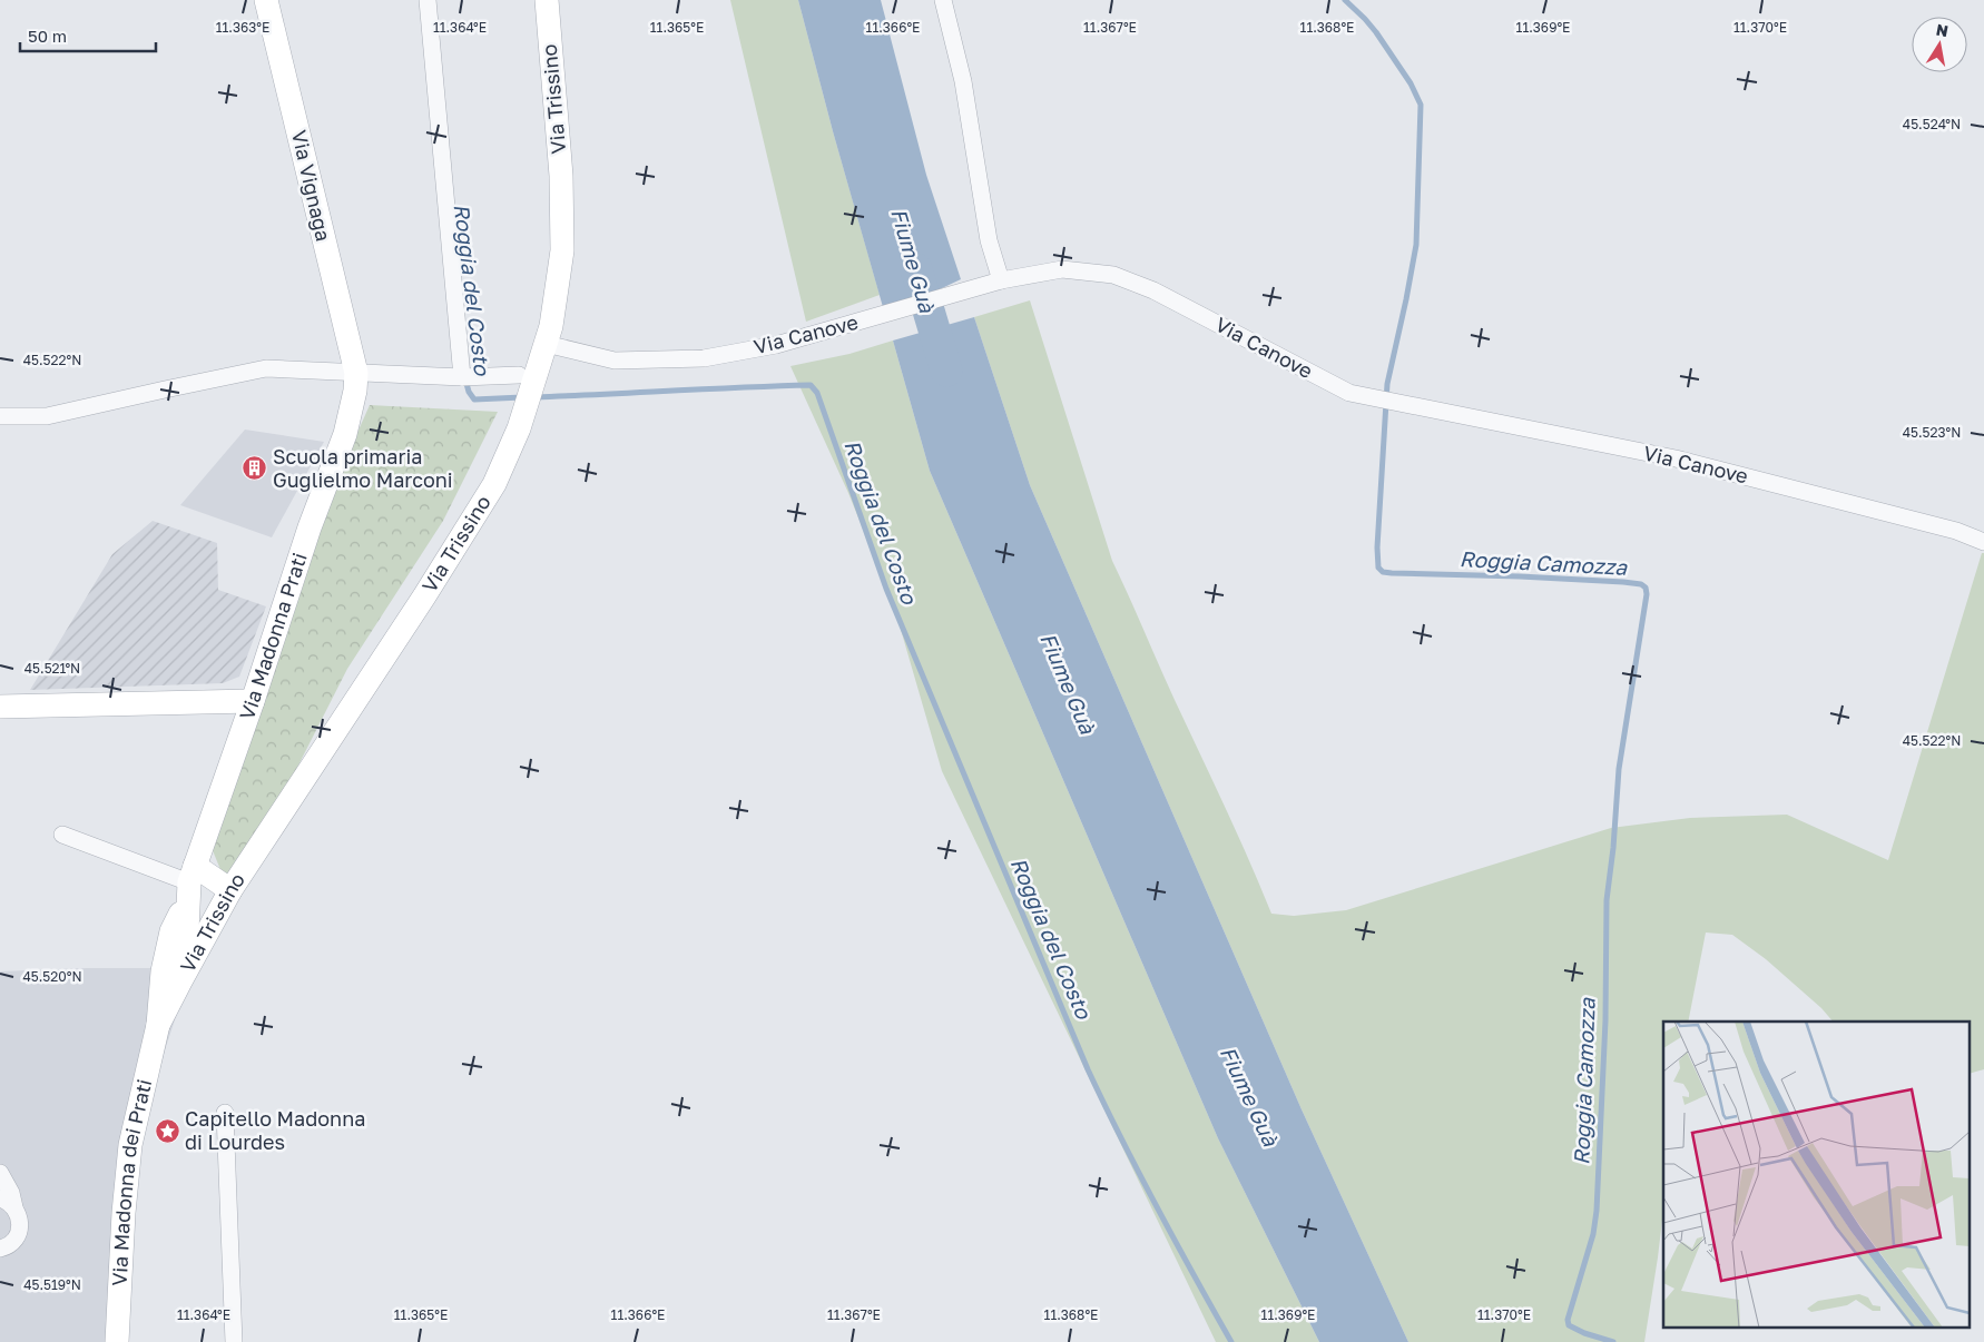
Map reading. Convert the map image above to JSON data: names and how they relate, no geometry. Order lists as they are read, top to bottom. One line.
{"streets":{"main road":["Via Trissino","Via Vignaga","Via Madonna Prati","Via Madonna dei Prati"],"street":["Via Canove"]},"crossings":[["Via Trissino","Via Canove"],["Via Trissino","Via Madonna dei Prati"],["Via Vignaga","Via Madonna Prati"]],"water":["Fiume Guà","Roggia del Costo","Roggia Camozza"],"places":{"building":["Scuola primaria Guglielmo Marconi"],"place":["Capitello Madonna di Lourdes"]},"scale_bar":"50 m","north":"top","coordinates":["11.363°E","11.364°E","11.365°E","11.366°E","11.367°E","11.368°E","11.369°E","11.370°E","45.524°N","45.522°N","45.523°N","45.521°N","45.520°N","45.519°N"]}
